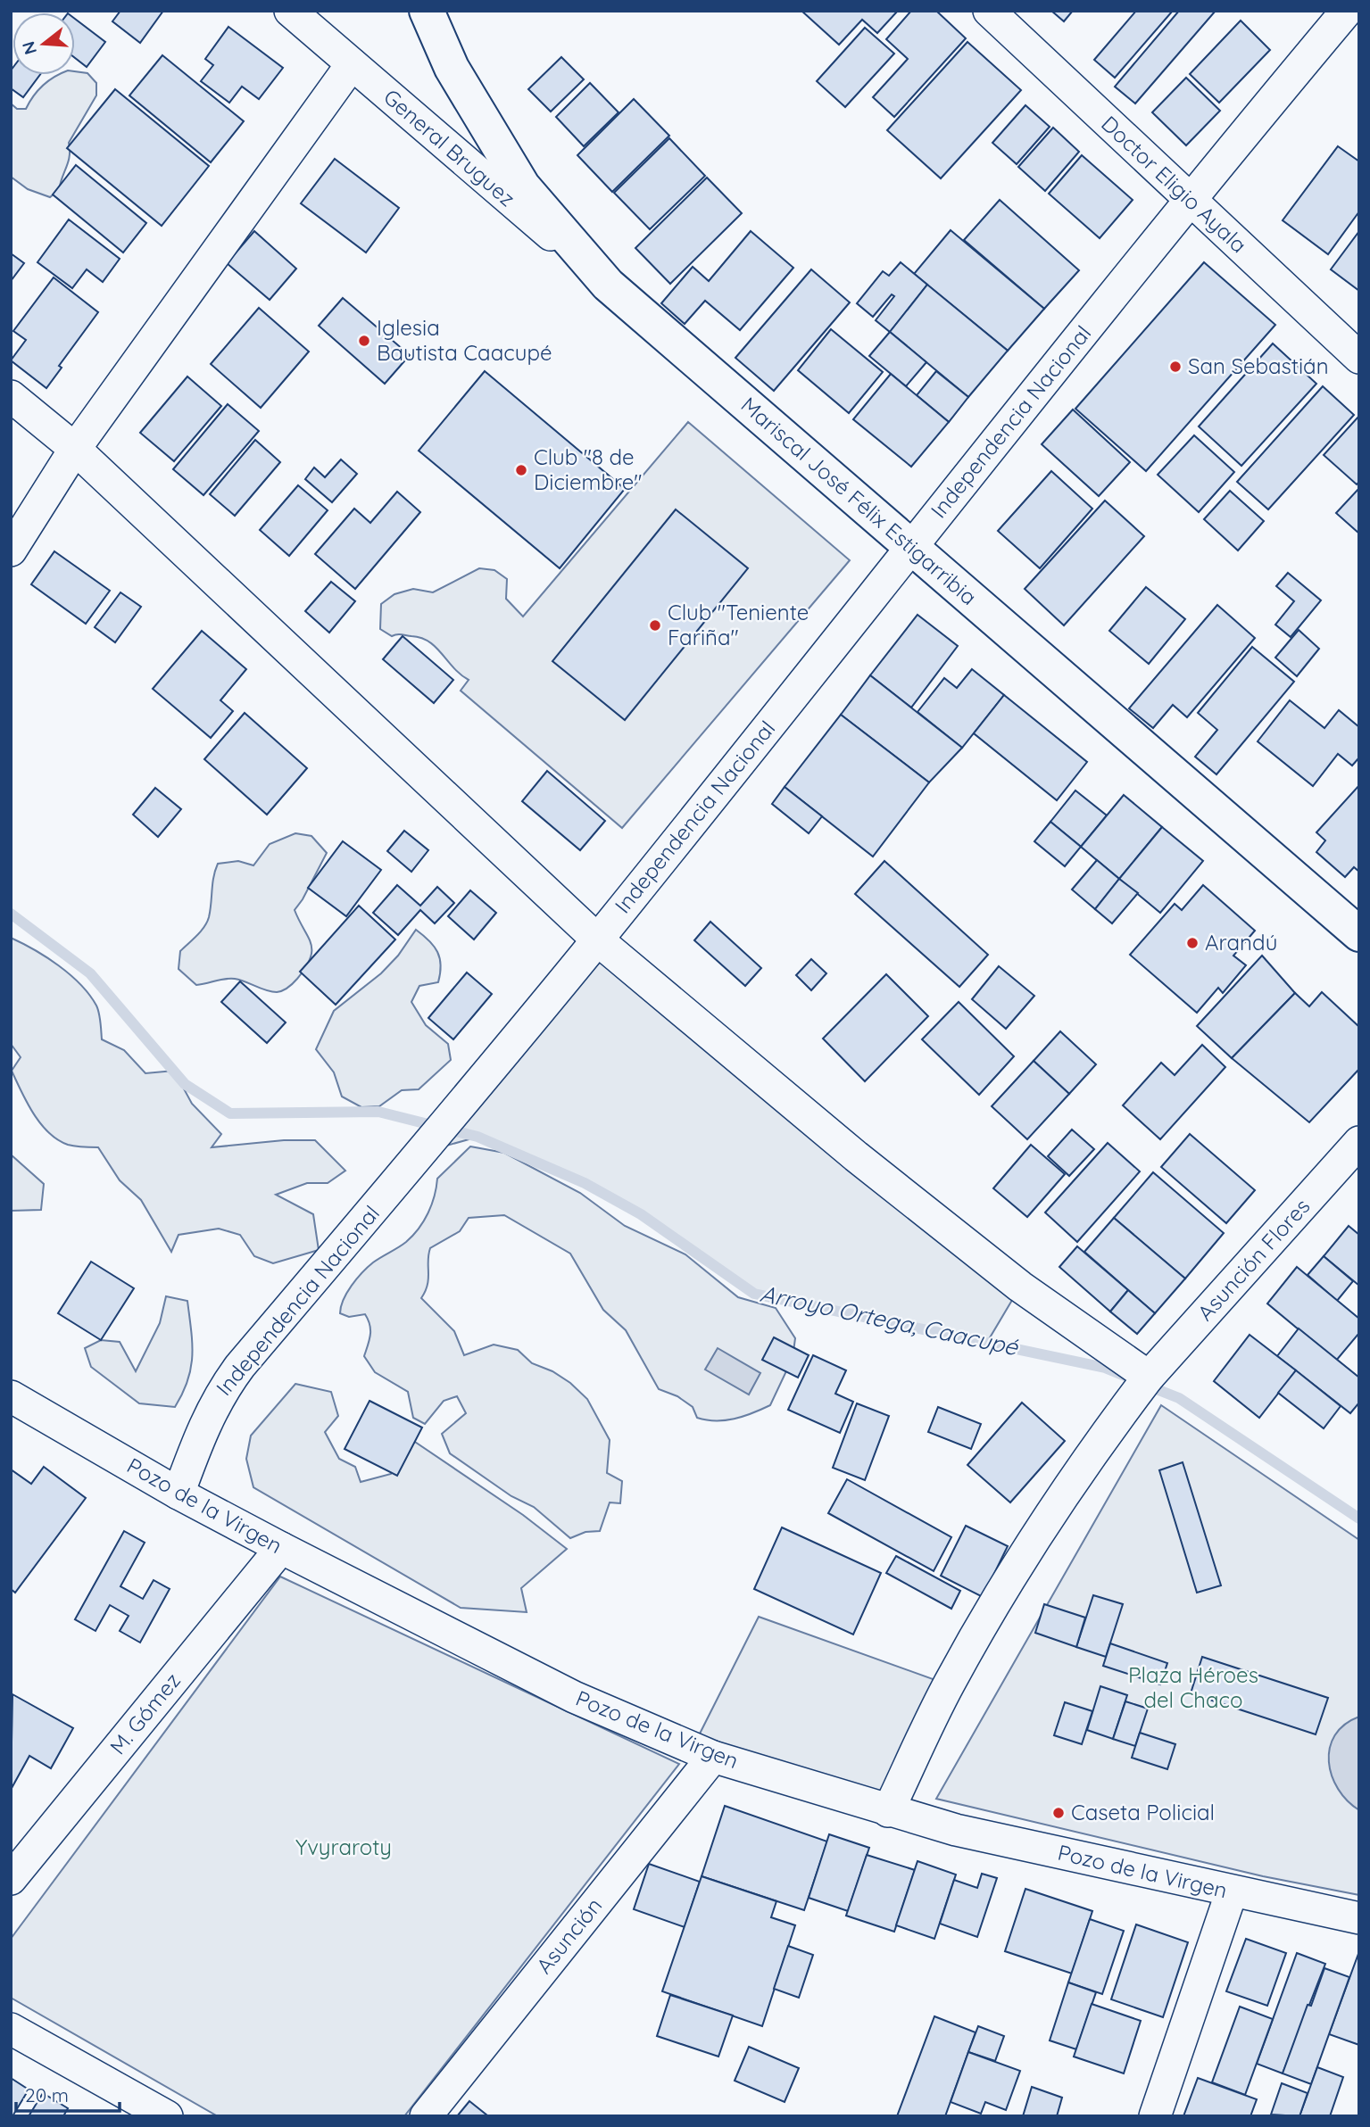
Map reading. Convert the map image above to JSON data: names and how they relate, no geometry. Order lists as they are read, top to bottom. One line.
{"streets":{"main road":["Mariscal José Félix Estigarribia"],"street":["General Bruguez","Doctor Eligio Ayala","Independencia Nacional","Asunción Flores","Pozo de la Virgen","M. Gómez","Asunción"]},"crossings":[["General Bruguez","Mariscal José Félix Estigarribia"],["Doctor Eligio Ayala","Independencia Nacional"],["Independencia Nacional","Mariscal José Félix Estigarribia"],["Independencia Nacional","Pozo de la Virgen"],["Asunción Flores","Pozo de la Virgen"],["Pozo de la Virgen","M. Gómez"],["Pozo de la Virgen","Asunción"]],"water":["Arroyo Ortega, Caacupé"],"parks":["Plaza Héroes del Chaco","Yvyraroty"],"places":["Iglesia Bautista Caacupé","San Sebastián","Club \"8 de Diciembre\"","Club \"Teniente Fariña\"","Arandú","Caseta Policial"],"scale_bar":"20 m","north":"left"}
